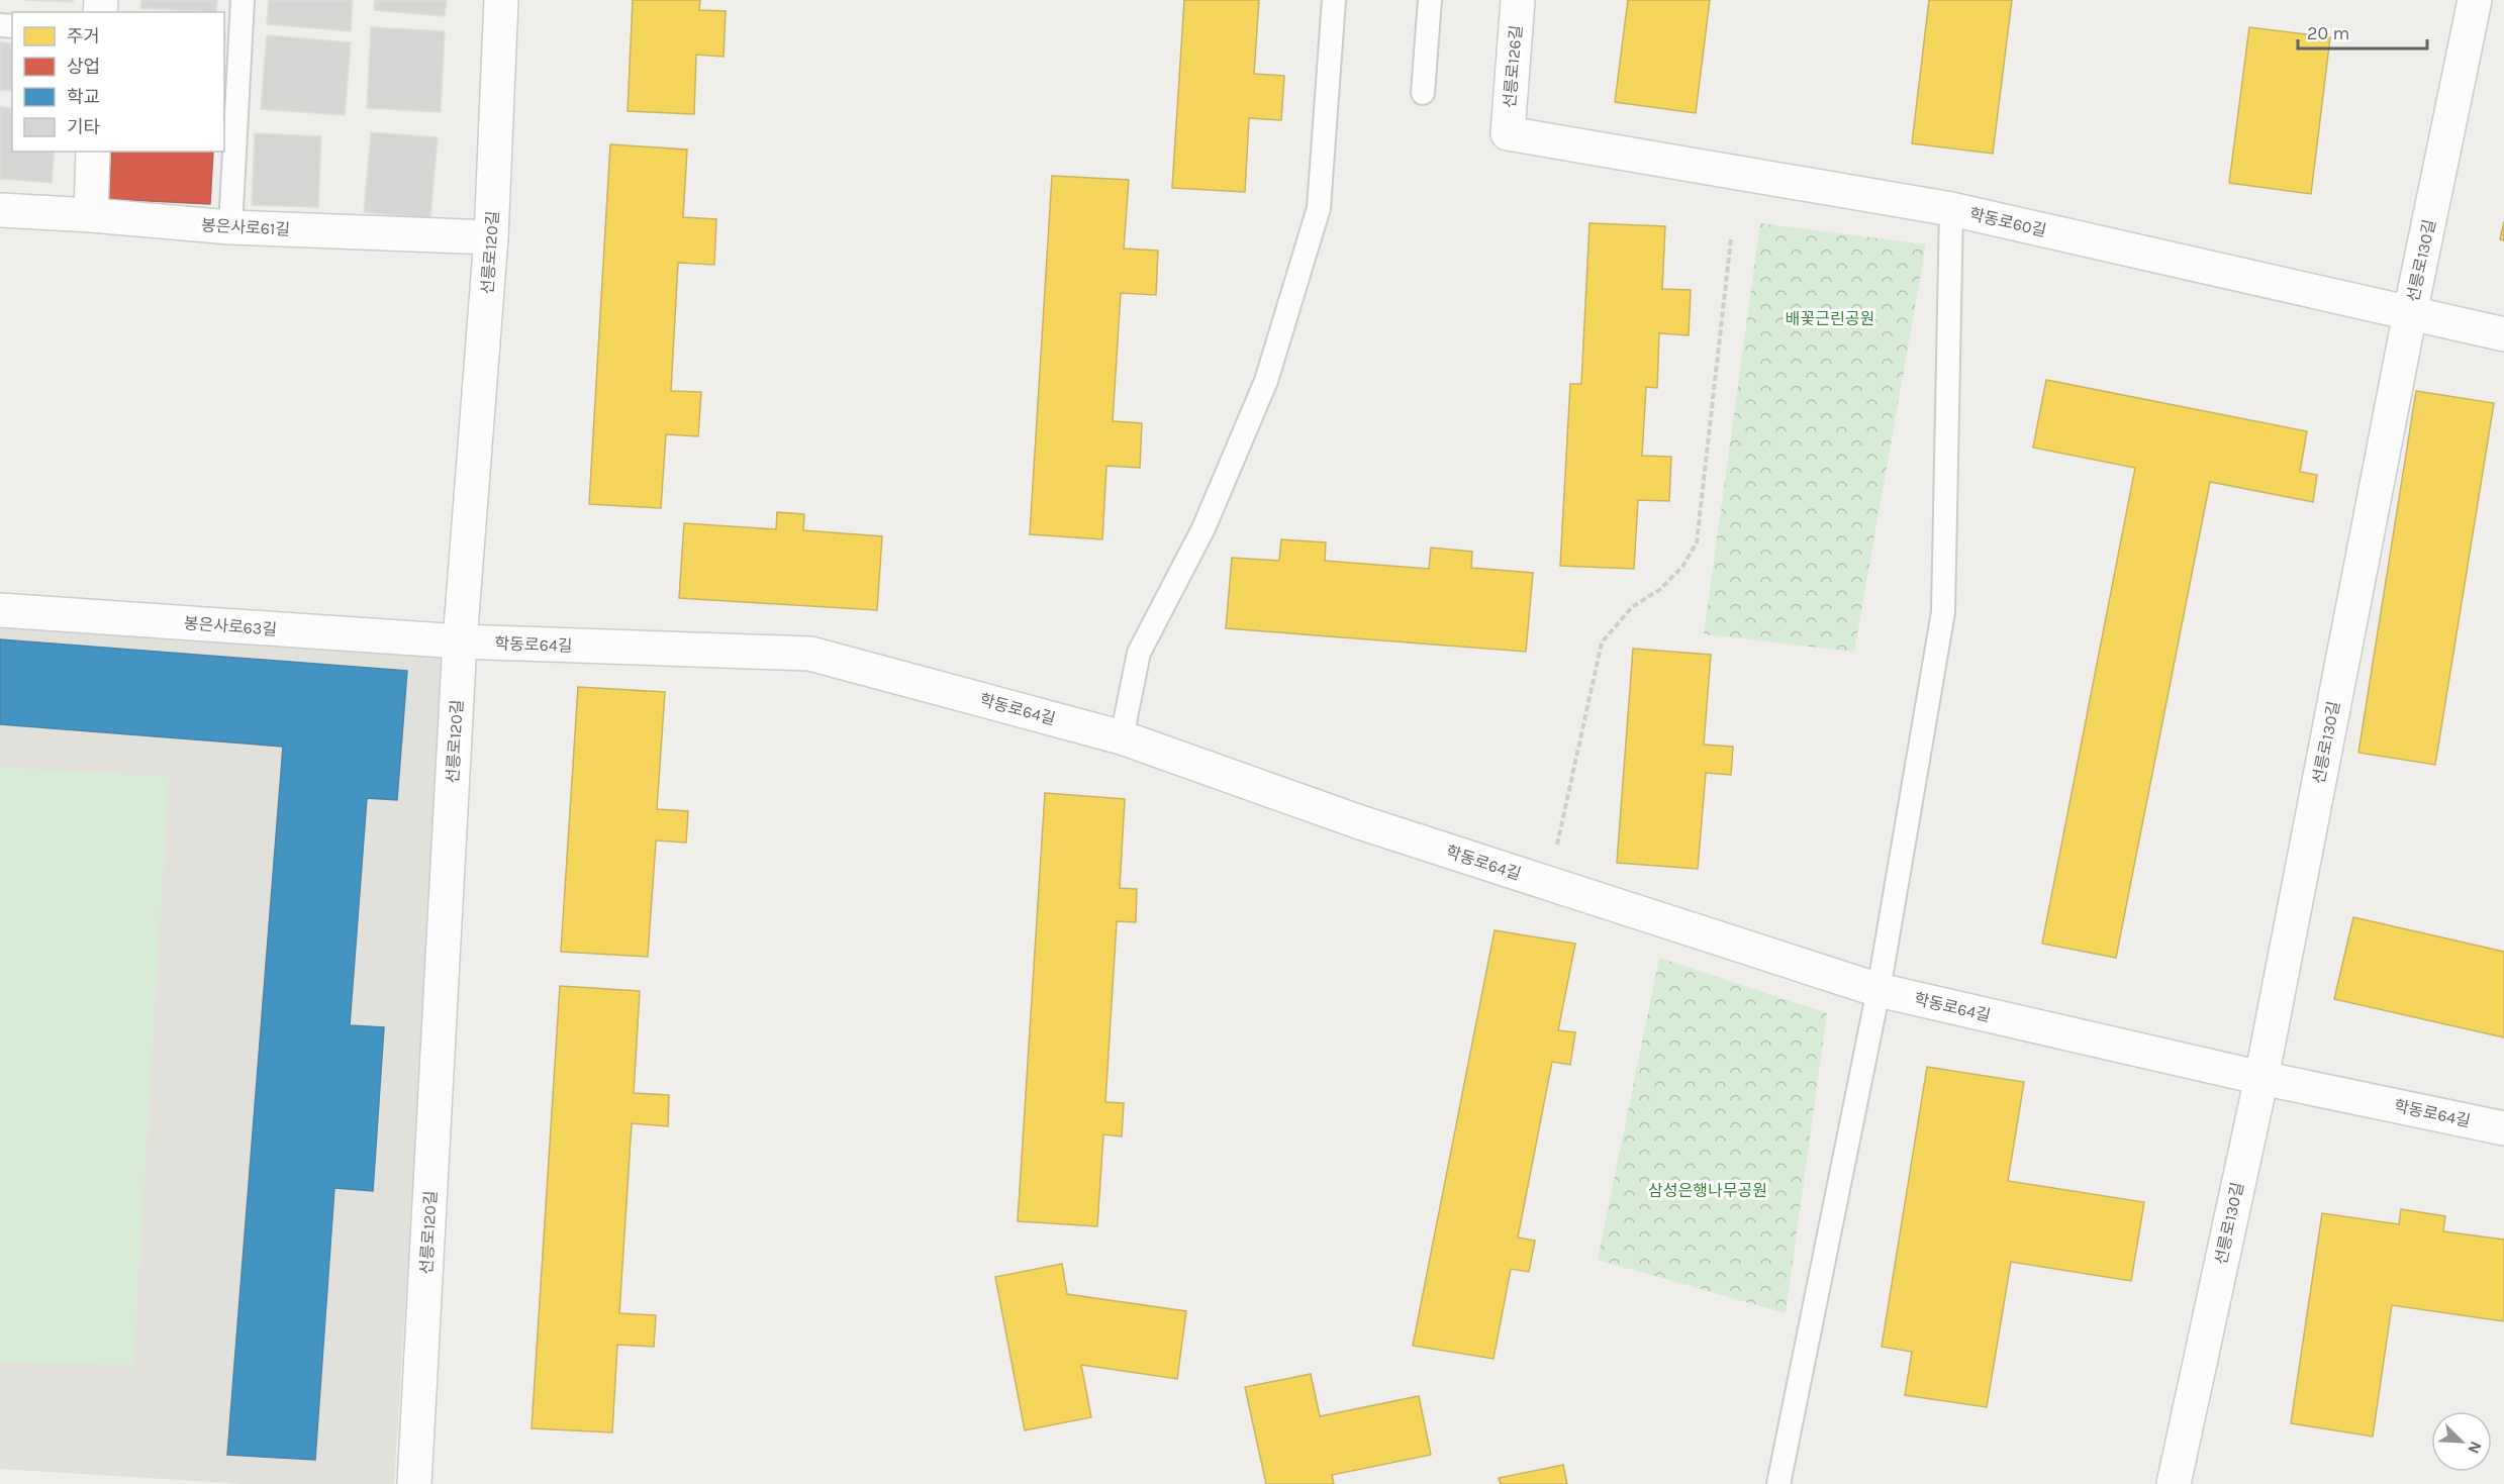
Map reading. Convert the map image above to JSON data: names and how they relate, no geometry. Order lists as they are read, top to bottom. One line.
{"streets":{"street":["선릉로126길","학동로60길","봉은사로61길","선릉로120길","선릉로130길","봉은사로63길","학동로64길"]},"crossings":[["선릉로126길","학동로60길"],["학동로60길","선릉로130길"],["봉은사로61길","선릉로120길"],["선릉로120길","봉은사로63길"],["선릉로120길","학동로64길"],["선릉로130길","학동로64길"],["봉은사로63길","학동로64길"]],"parks":["배꽃근린공원","삼성은행나무공원"],"legend":["주거","상업","학교","기타"],"scale_bar":"20 m","north":"bottom right"}
